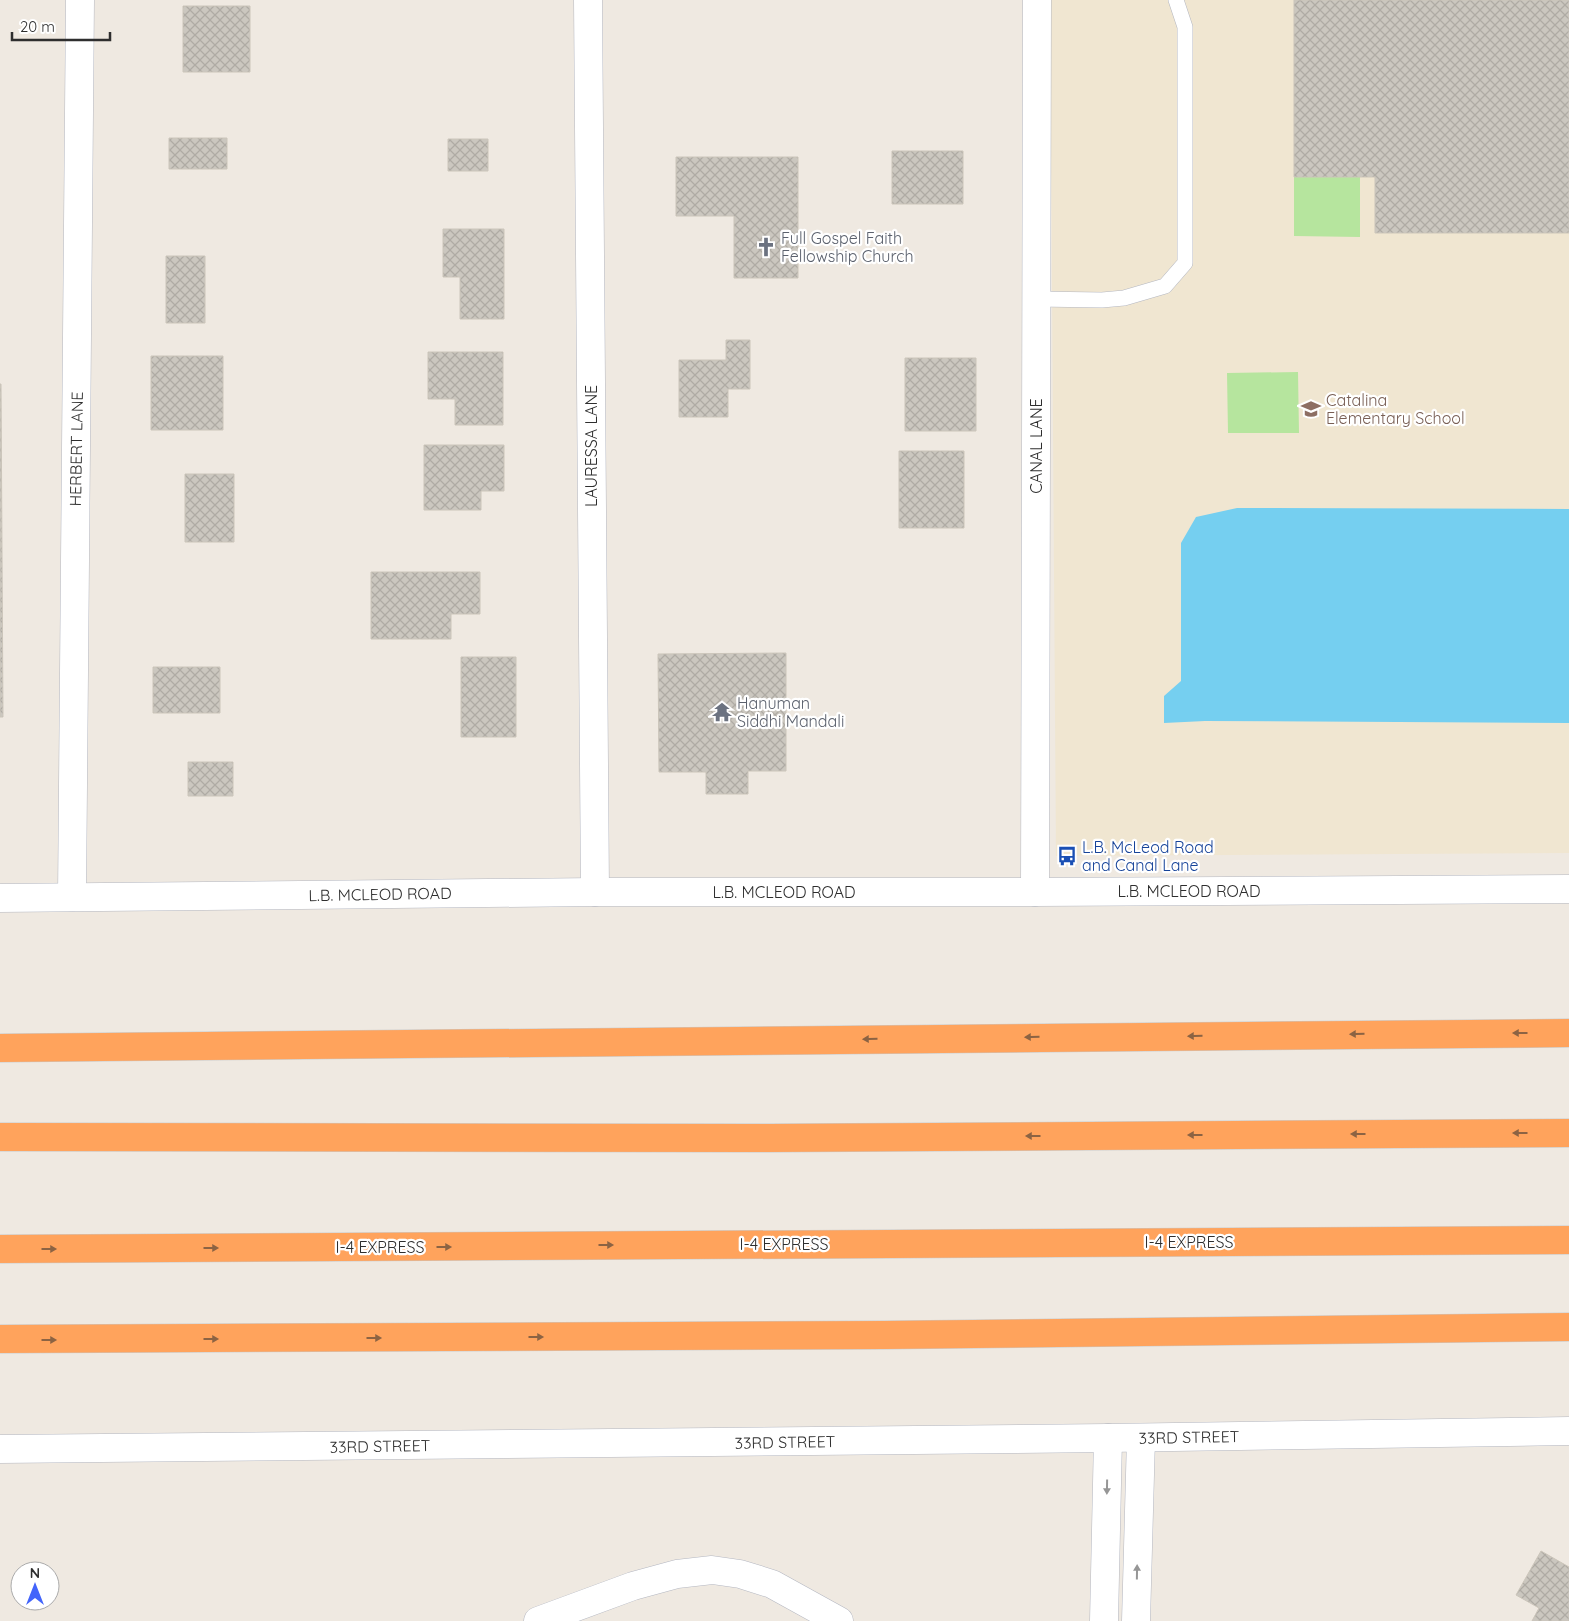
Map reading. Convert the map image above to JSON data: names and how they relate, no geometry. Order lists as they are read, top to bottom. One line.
{"streets":{"highway":["I-4 EXPRESS"],"street":["LAURESSA LANE","CANAL LANE","HERBERT LANE","L.B. MCLEOD ROAD","33RD STREET"]},"crossings":[["LAURESSA LANE","L.B. MCLEOD ROAD"],["CANAL LANE","L.B. MCLEOD ROAD"],["HERBERT LANE","L.B. MCLEOD ROAD"]],"places":{"church":["Full Gospel Faith Fellowship Church"],"school or university":["Catalina Elementary School"],"temple":["Hanuman Siddhi Mandali"],"bus stop":["L.B. McLeod Road and Canal Lane"]},"scale_bar":"20 m","north":"top"}
